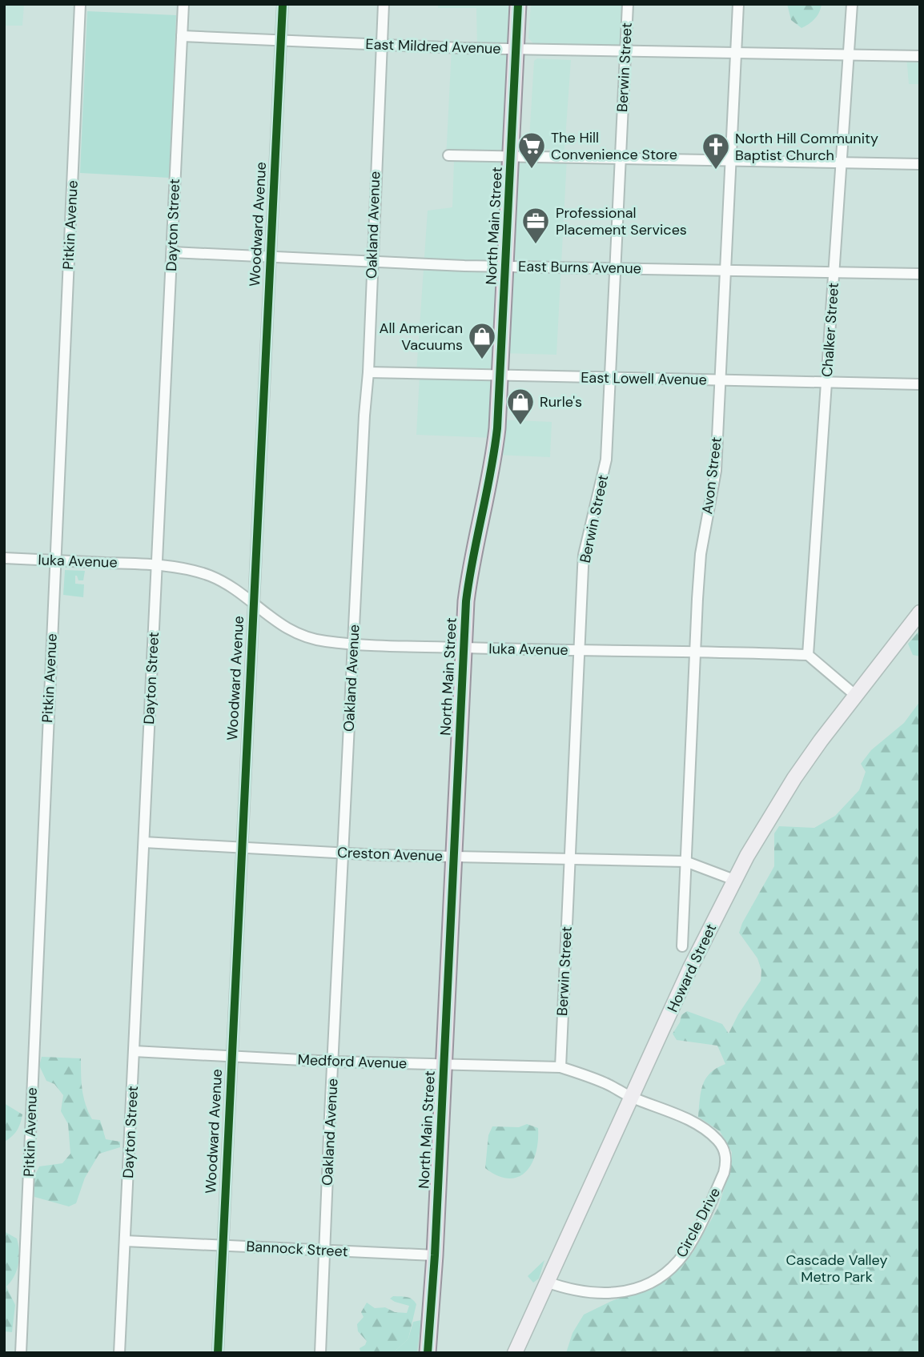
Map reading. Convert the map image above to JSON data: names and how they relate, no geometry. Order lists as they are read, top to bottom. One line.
{"streets":{"main road":["North Main Street","Howard Street"],"street":["East Mildred Avenue","Berwin Street","Woodward Avenue","Pitkin Avenue","Dayton Street","Oakland Avenue","East Burns Avenue","Chalker Street","East Lowell Avenue","Avon Street","Iuka Avenue","Creston Avenue","Medford Avenue","Circle Drive","Bannock Street"]},"crossings":[["East Mildred Avenue","Berwin Street"],["East Mildred Avenue","Woodward Avenue"],["East Mildred Avenue","Dayton Street"],["East Mildred Avenue","Oakland Avenue"],["East Mildred Avenue","North Main Street"],["East Mildred Avenue","Chalker Street"],["East Mildred Avenue","Avon Street"],["Berwin Street","East Burns Avenue"],["Berwin Street","East Lowell Avenue"],["Berwin Street","Iuka Avenue"],["Berwin Street","Creston Avenue"],["Berwin Street","Medford Avenue"],["Woodward Avenue","East Burns Avenue"],["Woodward Avenue","Iuka Avenue"],["Woodward Avenue","Creston Avenue"],["Woodward Avenue","Medford Avenue"],["Woodward Avenue","Bannock Street"],["Pitkin Avenue","Iuka Avenue"],["Dayton Street","East Burns Avenue"],["Dayton Street","Iuka Avenue"],["Dayton Street","Creston Avenue"],["Dayton Street","Medford Avenue"],["Dayton Street","Bannock Street"],["Oakland Avenue","East Burns Avenue"],["Oakland Avenue","East Lowell Avenue"],["Oakland Avenue","Iuka Avenue"],["Oakland Avenue","Creston Avenue"],["Oakland Avenue","Medford Avenue"],["Oakland Avenue","Bannock Street"],["North Main Street","East Burns Avenue"],["North Main Street","East Lowell Avenue"],["North Main Street","Iuka Avenue"],["North Main Street","Creston Avenue"],["North Main Street","Medford Avenue"],["North Main Street","Bannock Street"],["East Burns Avenue","Chalker Street"],["East Burns Avenue","Avon Street"],["Chalker Street","East Lowell Avenue"],["Chalker Street","Iuka Avenue"],["East Lowell Avenue","Avon Street"],["Avon Street","Iuka Avenue"],["Avon Street","Creston Avenue"],["Creston Avenue","Howard Street"],["Howard Street","Medford Avenue"],["Howard Street","Circle Drive"],["Medford Avenue","Circle Drive"]],"parks":["Cascade Valley Metro Park"],"places":{"supermarket":["The Hill Convenience Store"],"church":["North Hill Community Baptist Church"],"office":["Professional Placement Services"],"shop":["All American Vacuums","Rurle's"]}}
